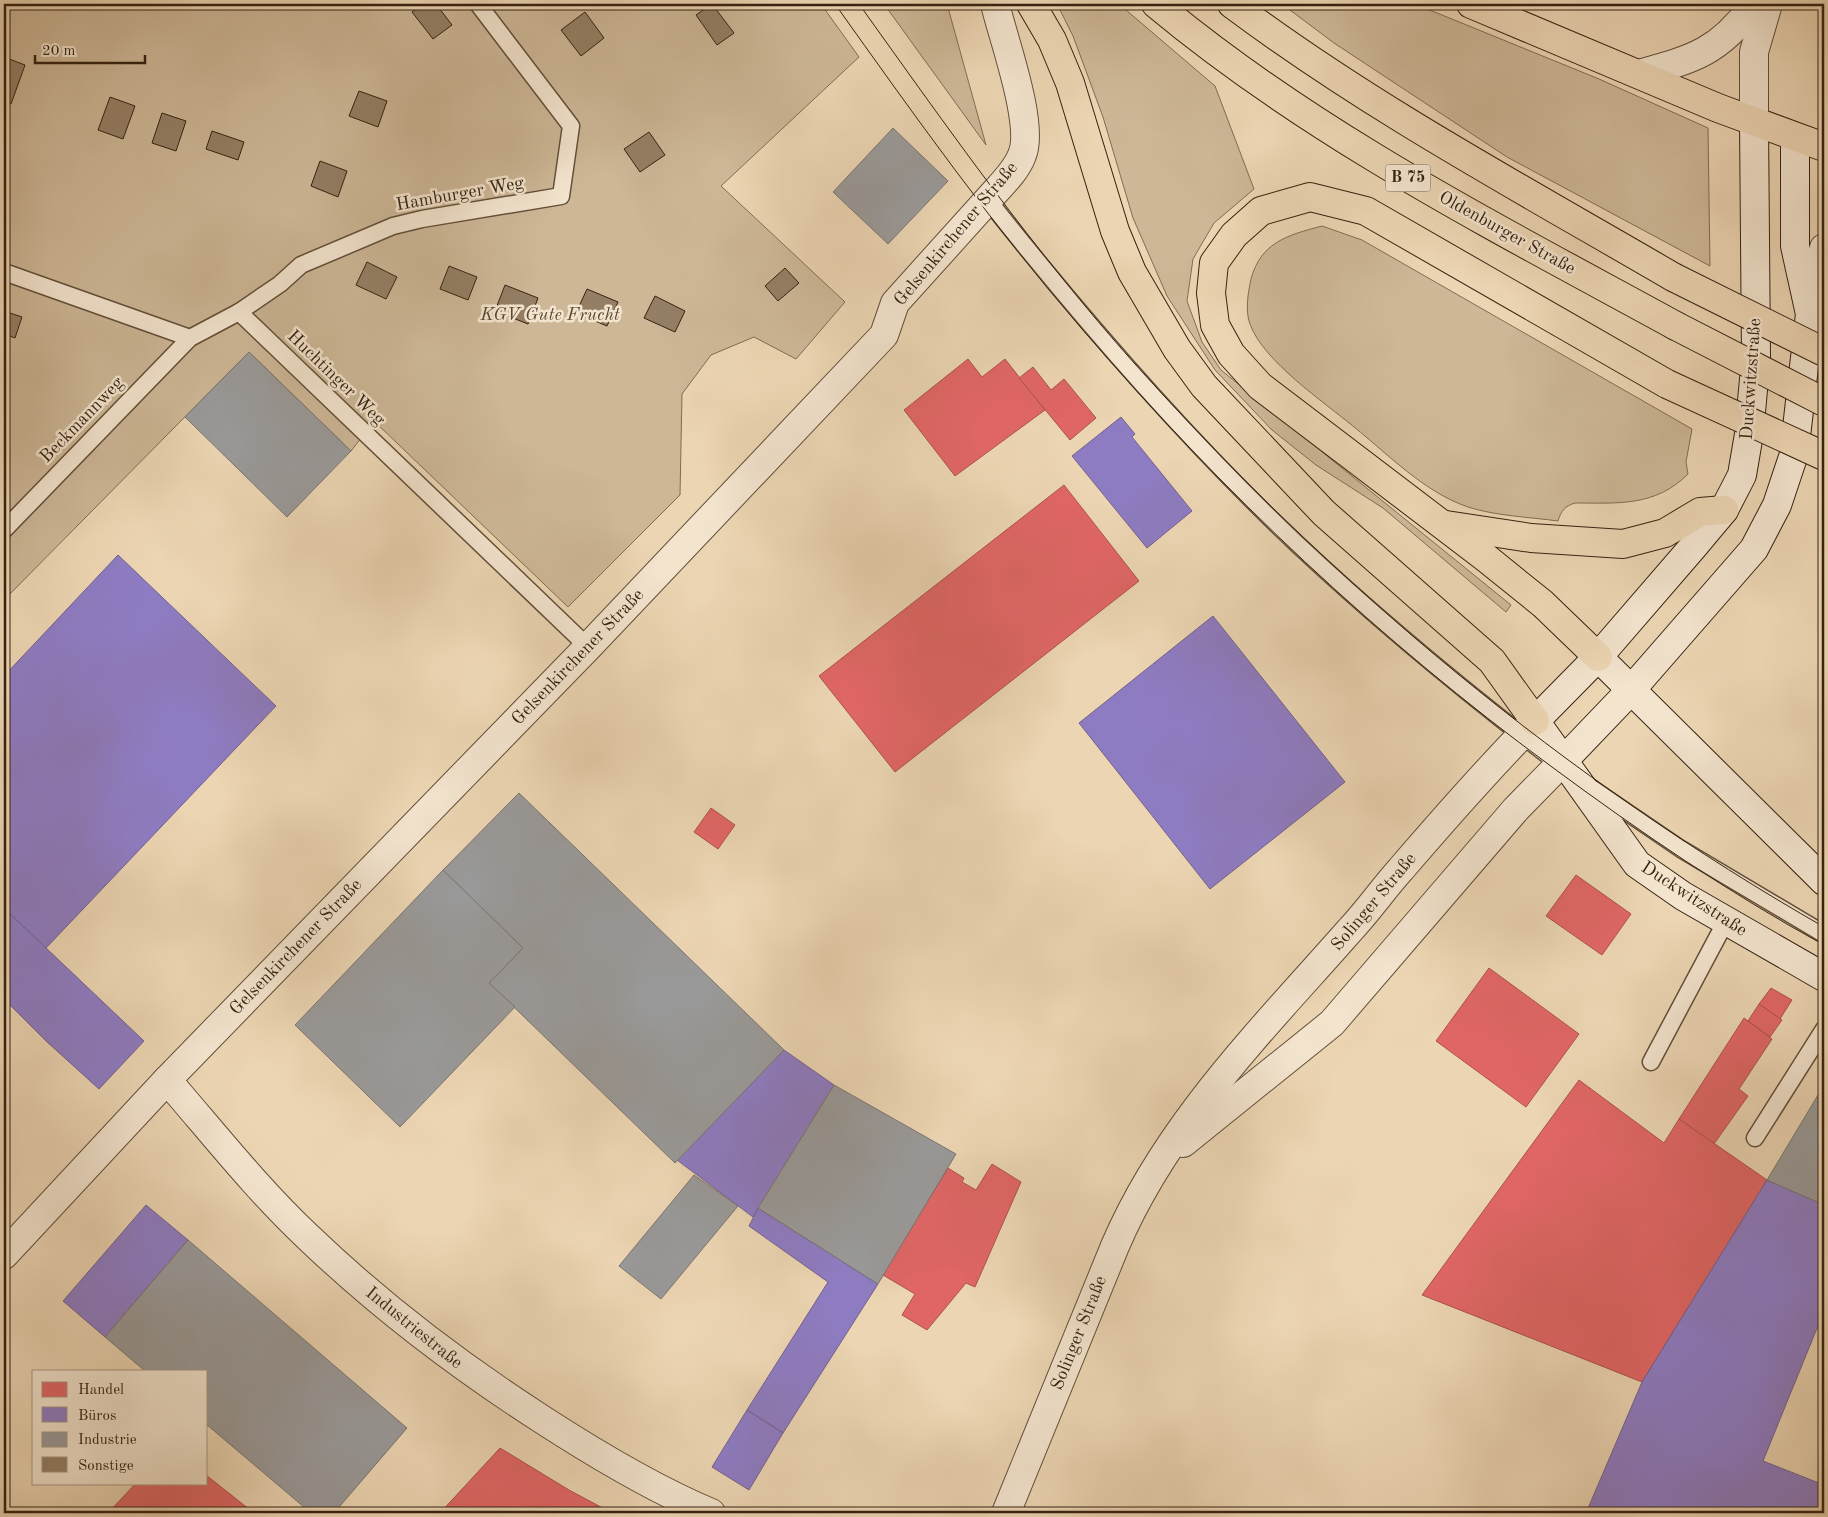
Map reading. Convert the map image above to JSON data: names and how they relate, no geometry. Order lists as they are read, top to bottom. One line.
{"streets":{"highway":["B 75","Oldenburger Straße"],"street":["Gelsenkirchener Straße","Duckwitzstraße","Solinger Straße","Industriestraße"],"lane":["Hamburger Weg","Huchtinger Weg","Beckmannweg"]},"crossings":[["Hamburger Weg","Huchtinger Weg"],["Gelsenkirchener Straße","Huchtinger Weg"],["Gelsenkirchener Straße","Industriestraße"],["Duckwitzstraße","Solinger Straße"]],"parks":["KGV Gute Frucht"],"legend":["Handel","Büros","Industrie","Sonstige"],"scale_bar":"20 m"}
